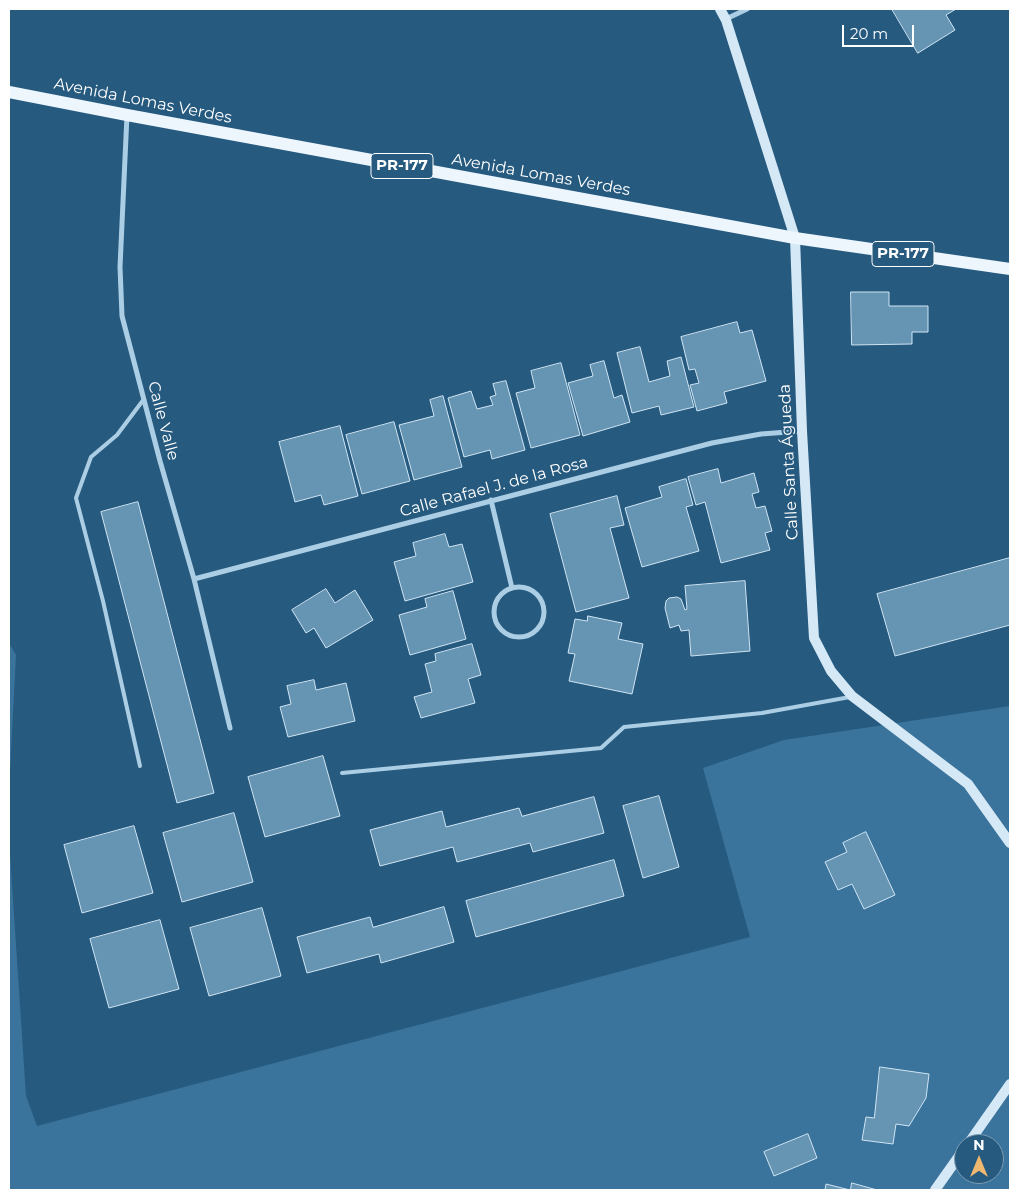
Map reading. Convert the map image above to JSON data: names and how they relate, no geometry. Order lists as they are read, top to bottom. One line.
{"streets":{"main road":["Avenida Lomas Verdes","PR-177"],"street":["Calle Valle","Calle Santa Águeda","Calle Rafael J. de la Rosa"]},"crossings":[["Avenida Lomas Verdes","Calle Valle"],["Avenida Lomas Verdes","Calle Santa Águeda"],["Calle Valle","Calle Rafael J. de la Rosa"],["Calle Santa Águeda","Calle Rafael J. de la Rosa"]],"scale_bar":"20 m","north":"top"}
